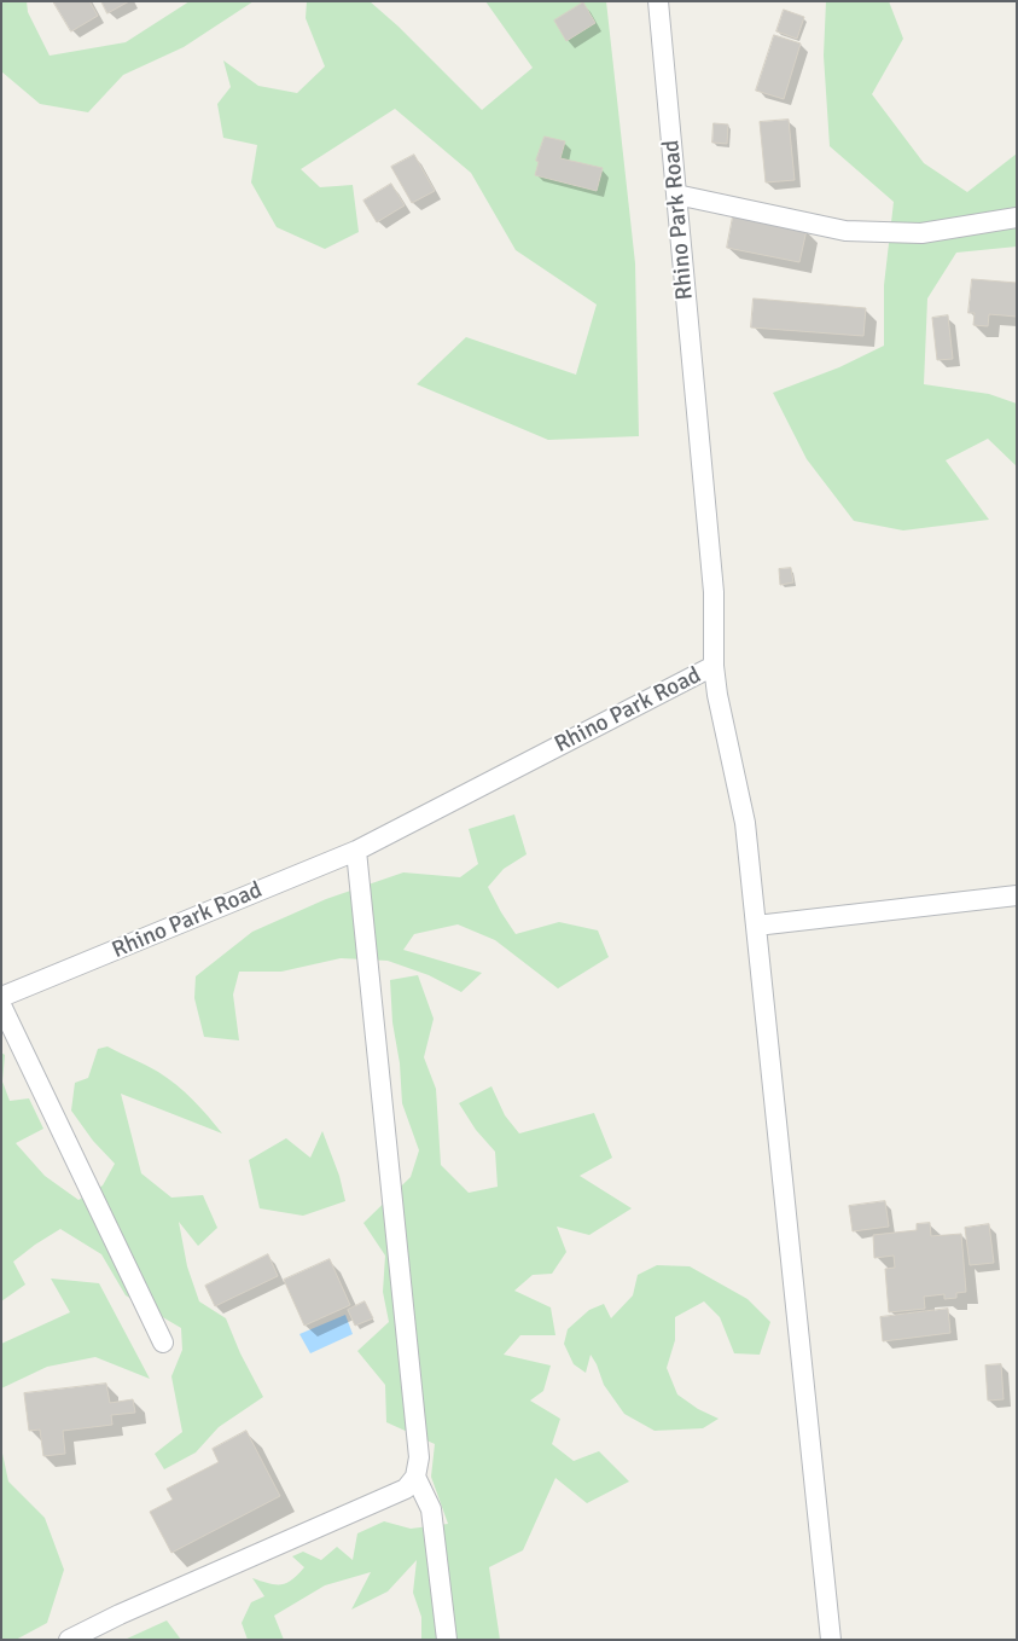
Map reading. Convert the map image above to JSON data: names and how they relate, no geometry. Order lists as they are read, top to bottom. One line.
{"streets":{"street":["Rhino Park Road"]}}
